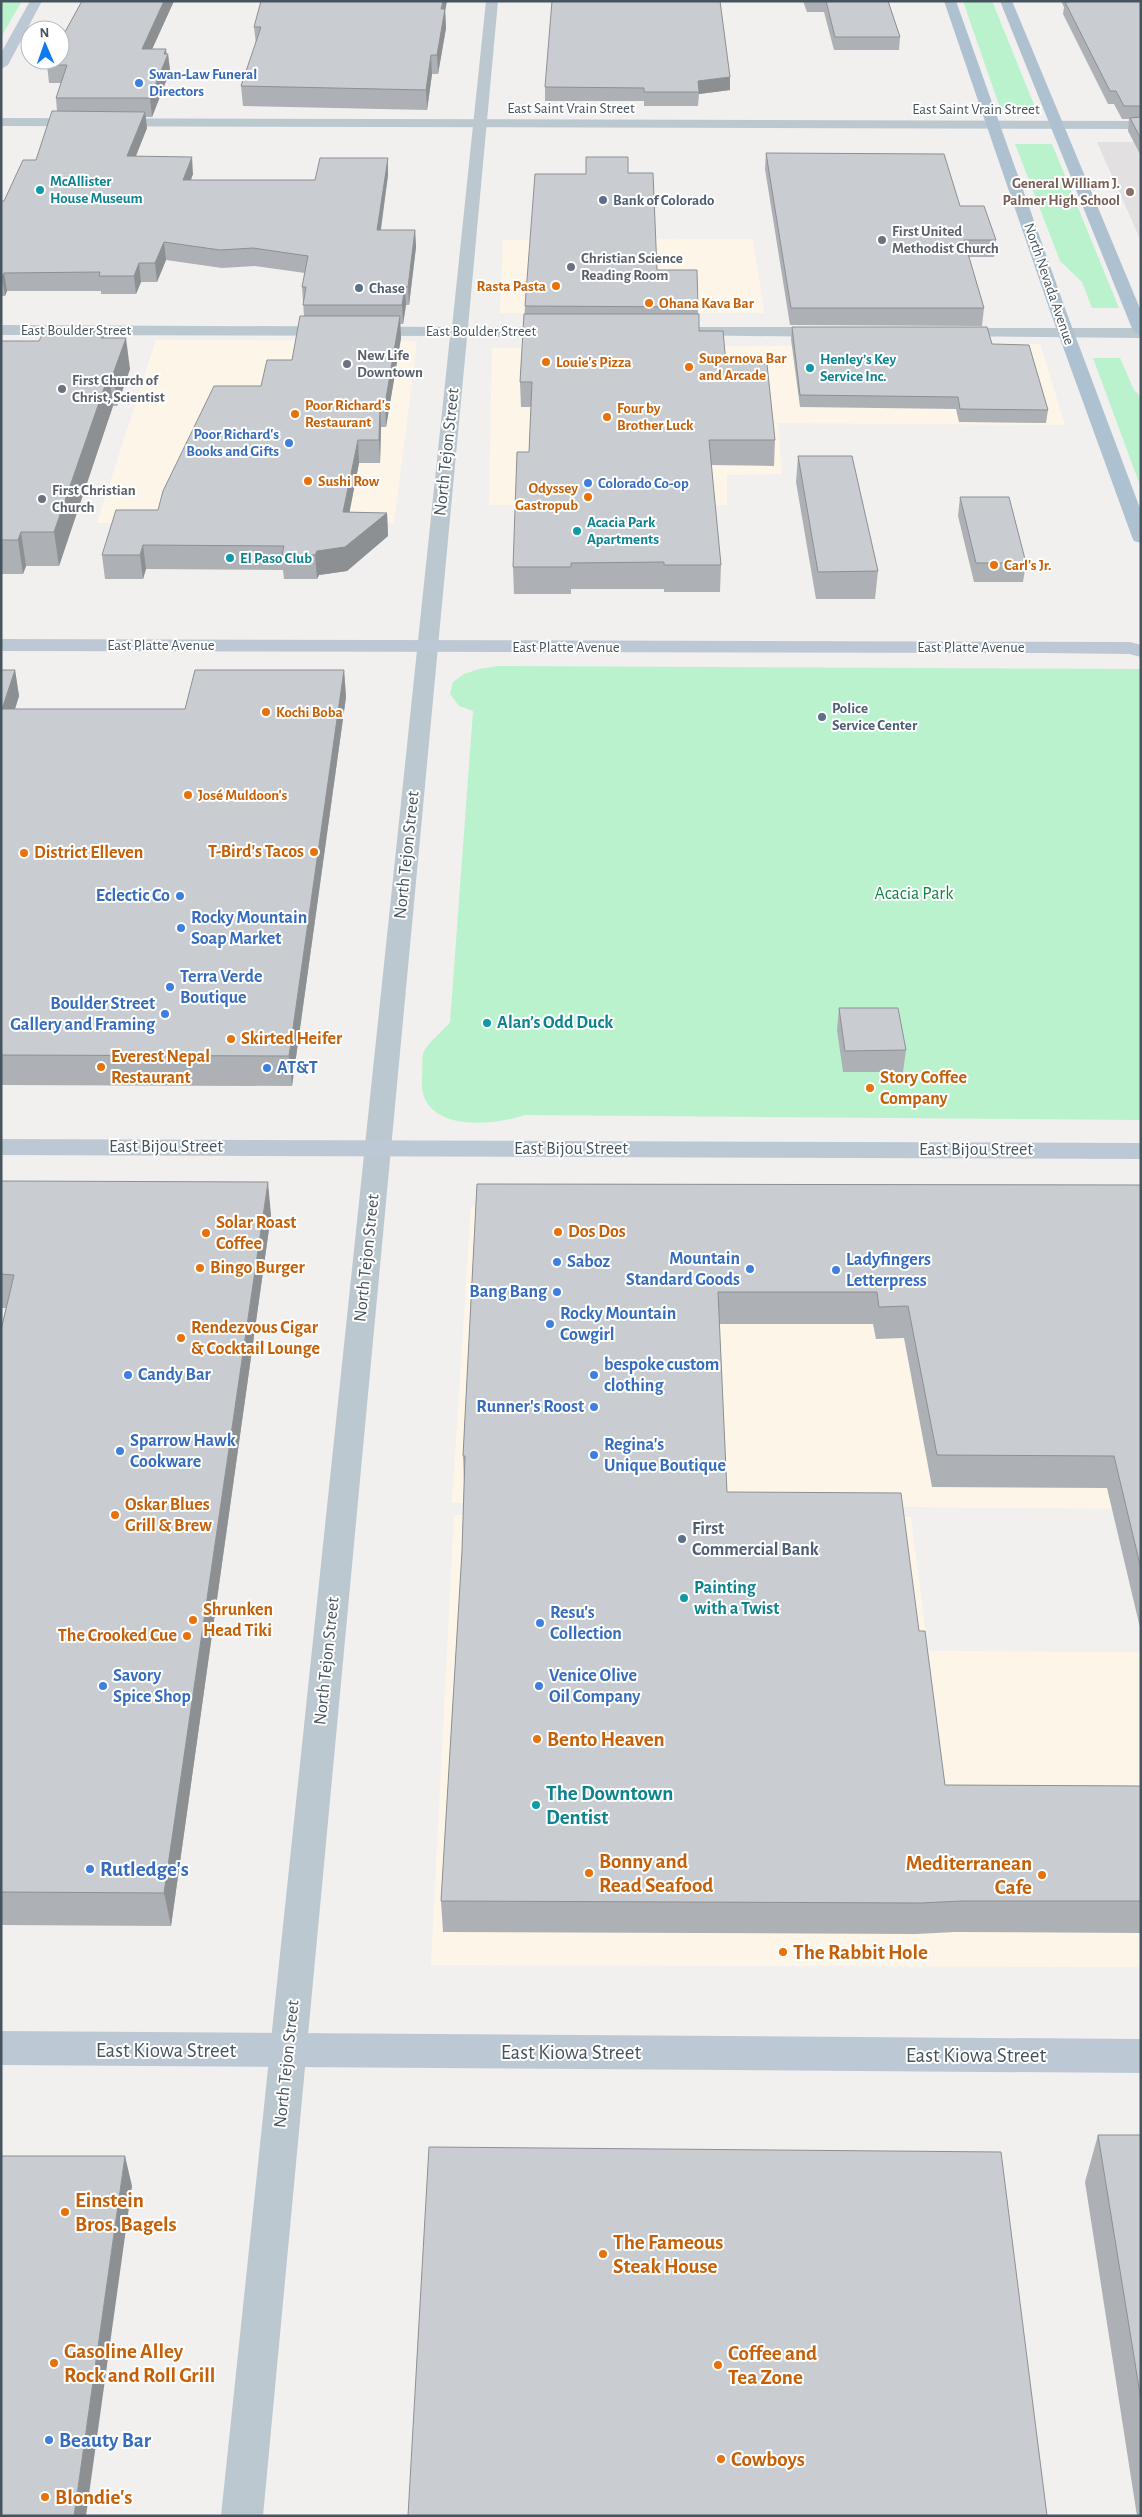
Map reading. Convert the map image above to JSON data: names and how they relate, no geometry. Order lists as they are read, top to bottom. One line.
{"streets":{"main road":["North Nevada Avenue","East Platte Avenue","East Bijou Street","East Kiowa Street"],"street":["East Saint Vrain Street","East Boulder Street","North Tejon Street"]},"crossings":[["East Saint Vrain Street","North Nevada Avenue"],["East Saint Vrain Street","North Tejon Street"],["East Boulder Street","North Tejon Street"],["North Tejon Street","East Platte Avenue"],["North Tejon Street","East Bijou Street"],["North Tejon Street","East Kiowa Street"]],"parks":["Acacia Park"],"places":["Swan-Law Funeral Directors","McAllister House Museum","General William J. Palmer High School","Bank of Colorado","First United Methodist Church","Christian Science Reading Room","Rasta Pasta","Chase","Ohana Kava Bar","Louie's Pizza","New Life Downtown","Supernova Bar and Arcade","Henley’s Key Service Inc.","First Church of Christ, Scientist","Poor Richard's Restaurant","Four by Brother Luck","Poor Richard's Books and Gifts","Sushi Row","Colorado Co-op","Odyssey Gastropub","First Christian Church","Acacia Park Apartments","El Paso Club","Carl's Jr.","Kochi Boba","Police Service Center","José Muldoon's","T-Bird's Tacos","District Elleven","Eclectic Co","Rocky Mountain Soap Market","Terra Verde Boutique","Boulder Street Gallery and Framing","Alan’s Odd Duck","Skirted Heifer","Everest Nepal Restaurant","AT&T","Story Coffee Company","Dos Dos","Solar Roast Coffee","Saboz","Bingo Burger","Mountain Standard Goods","Ladyfingers Letterpress","Bang Bang","Rocky Mountain Cowgirl","Rendezvous Cigar & Cocktail Lounge","Candy Bar","bespoke custom clothing","Runner's Roost","Sparrow Hawk Cookware","Regina's Unique Boutique","Oskar Blues Grill & Brew","First Commercial Bank","Painting with a Twist","Shrunken Head Tiki","Resu's Collection","The Crooked Cue","Savory Spice Shop","Venice Olive Oil Company","Bento Heaven","The Downtown Dentist","Rutledge's","Bonny and Read Seafood","Mediterranean Cafe","The Rabbit Hole","Einstein Bros. Bagels","The Fameous Steak House","Gasoline Alley Rock and Roll Grill","Coffee and Tea Zone","Beauty Bar","Cowboys","Blondie's"],"north":"top"}
